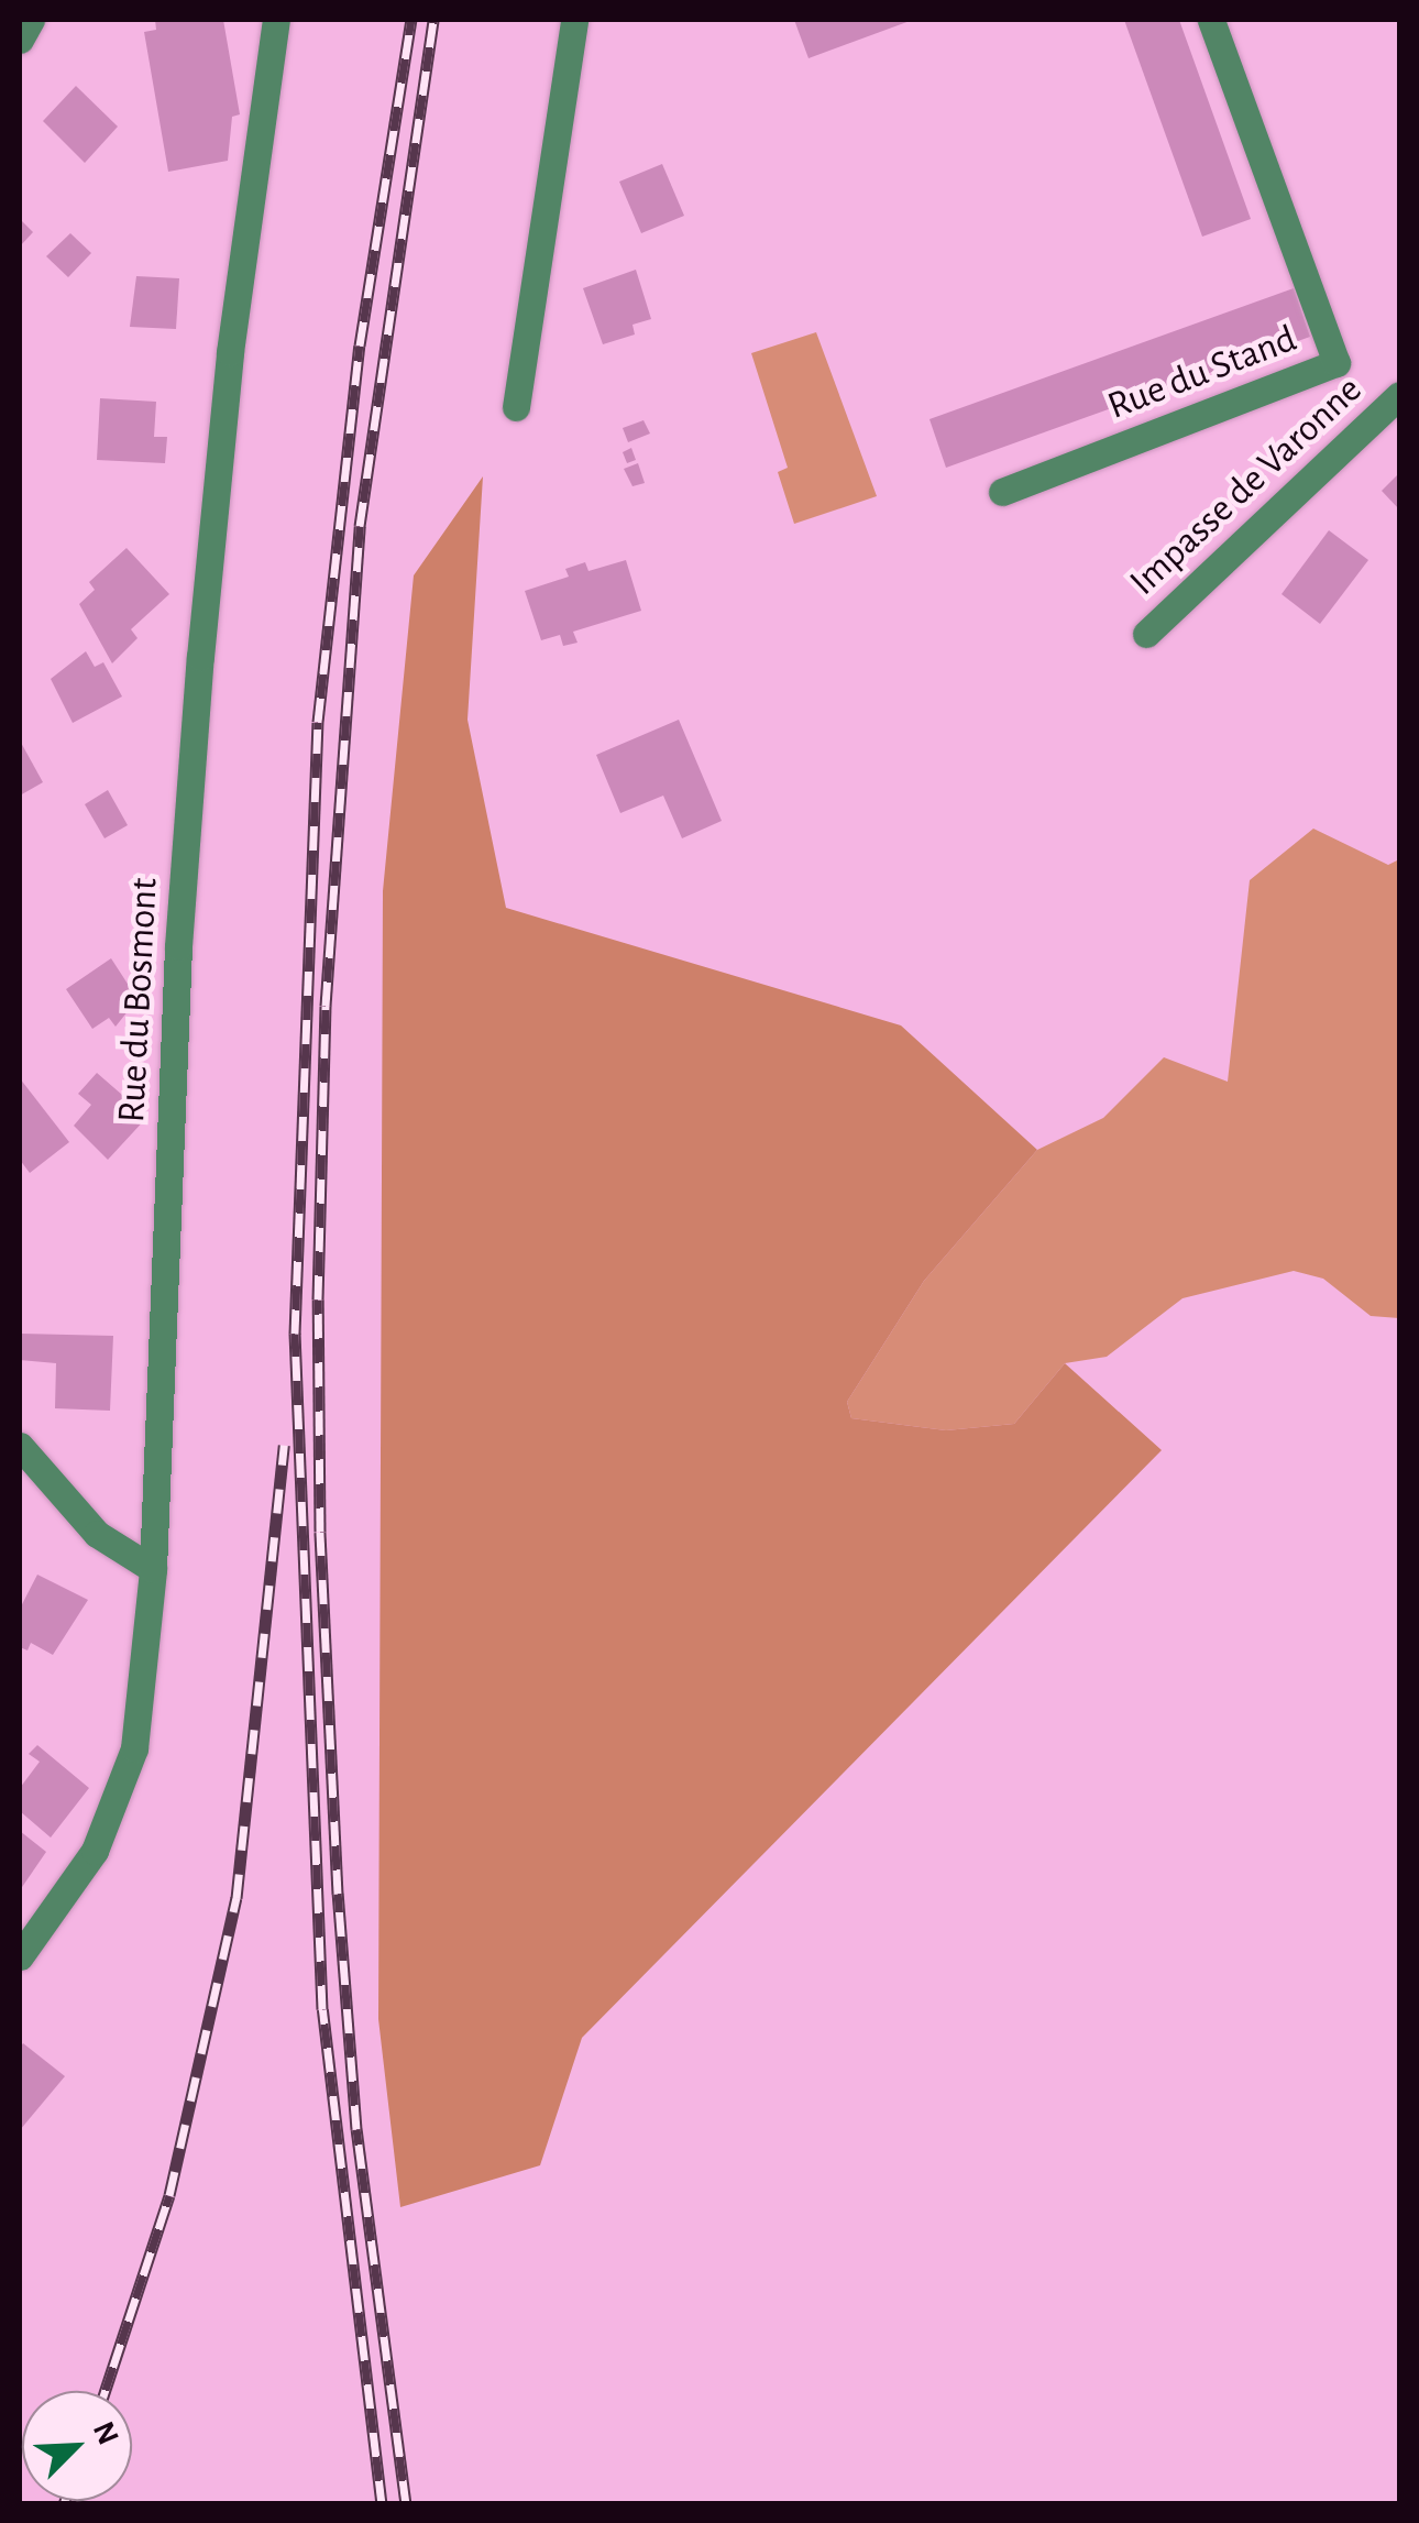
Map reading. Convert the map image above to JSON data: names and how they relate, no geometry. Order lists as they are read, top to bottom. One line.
{"streets":{"street":["Rue du Stand","Impasse de Varonne","Rue du Bosmont"]},"north":"top right"}
